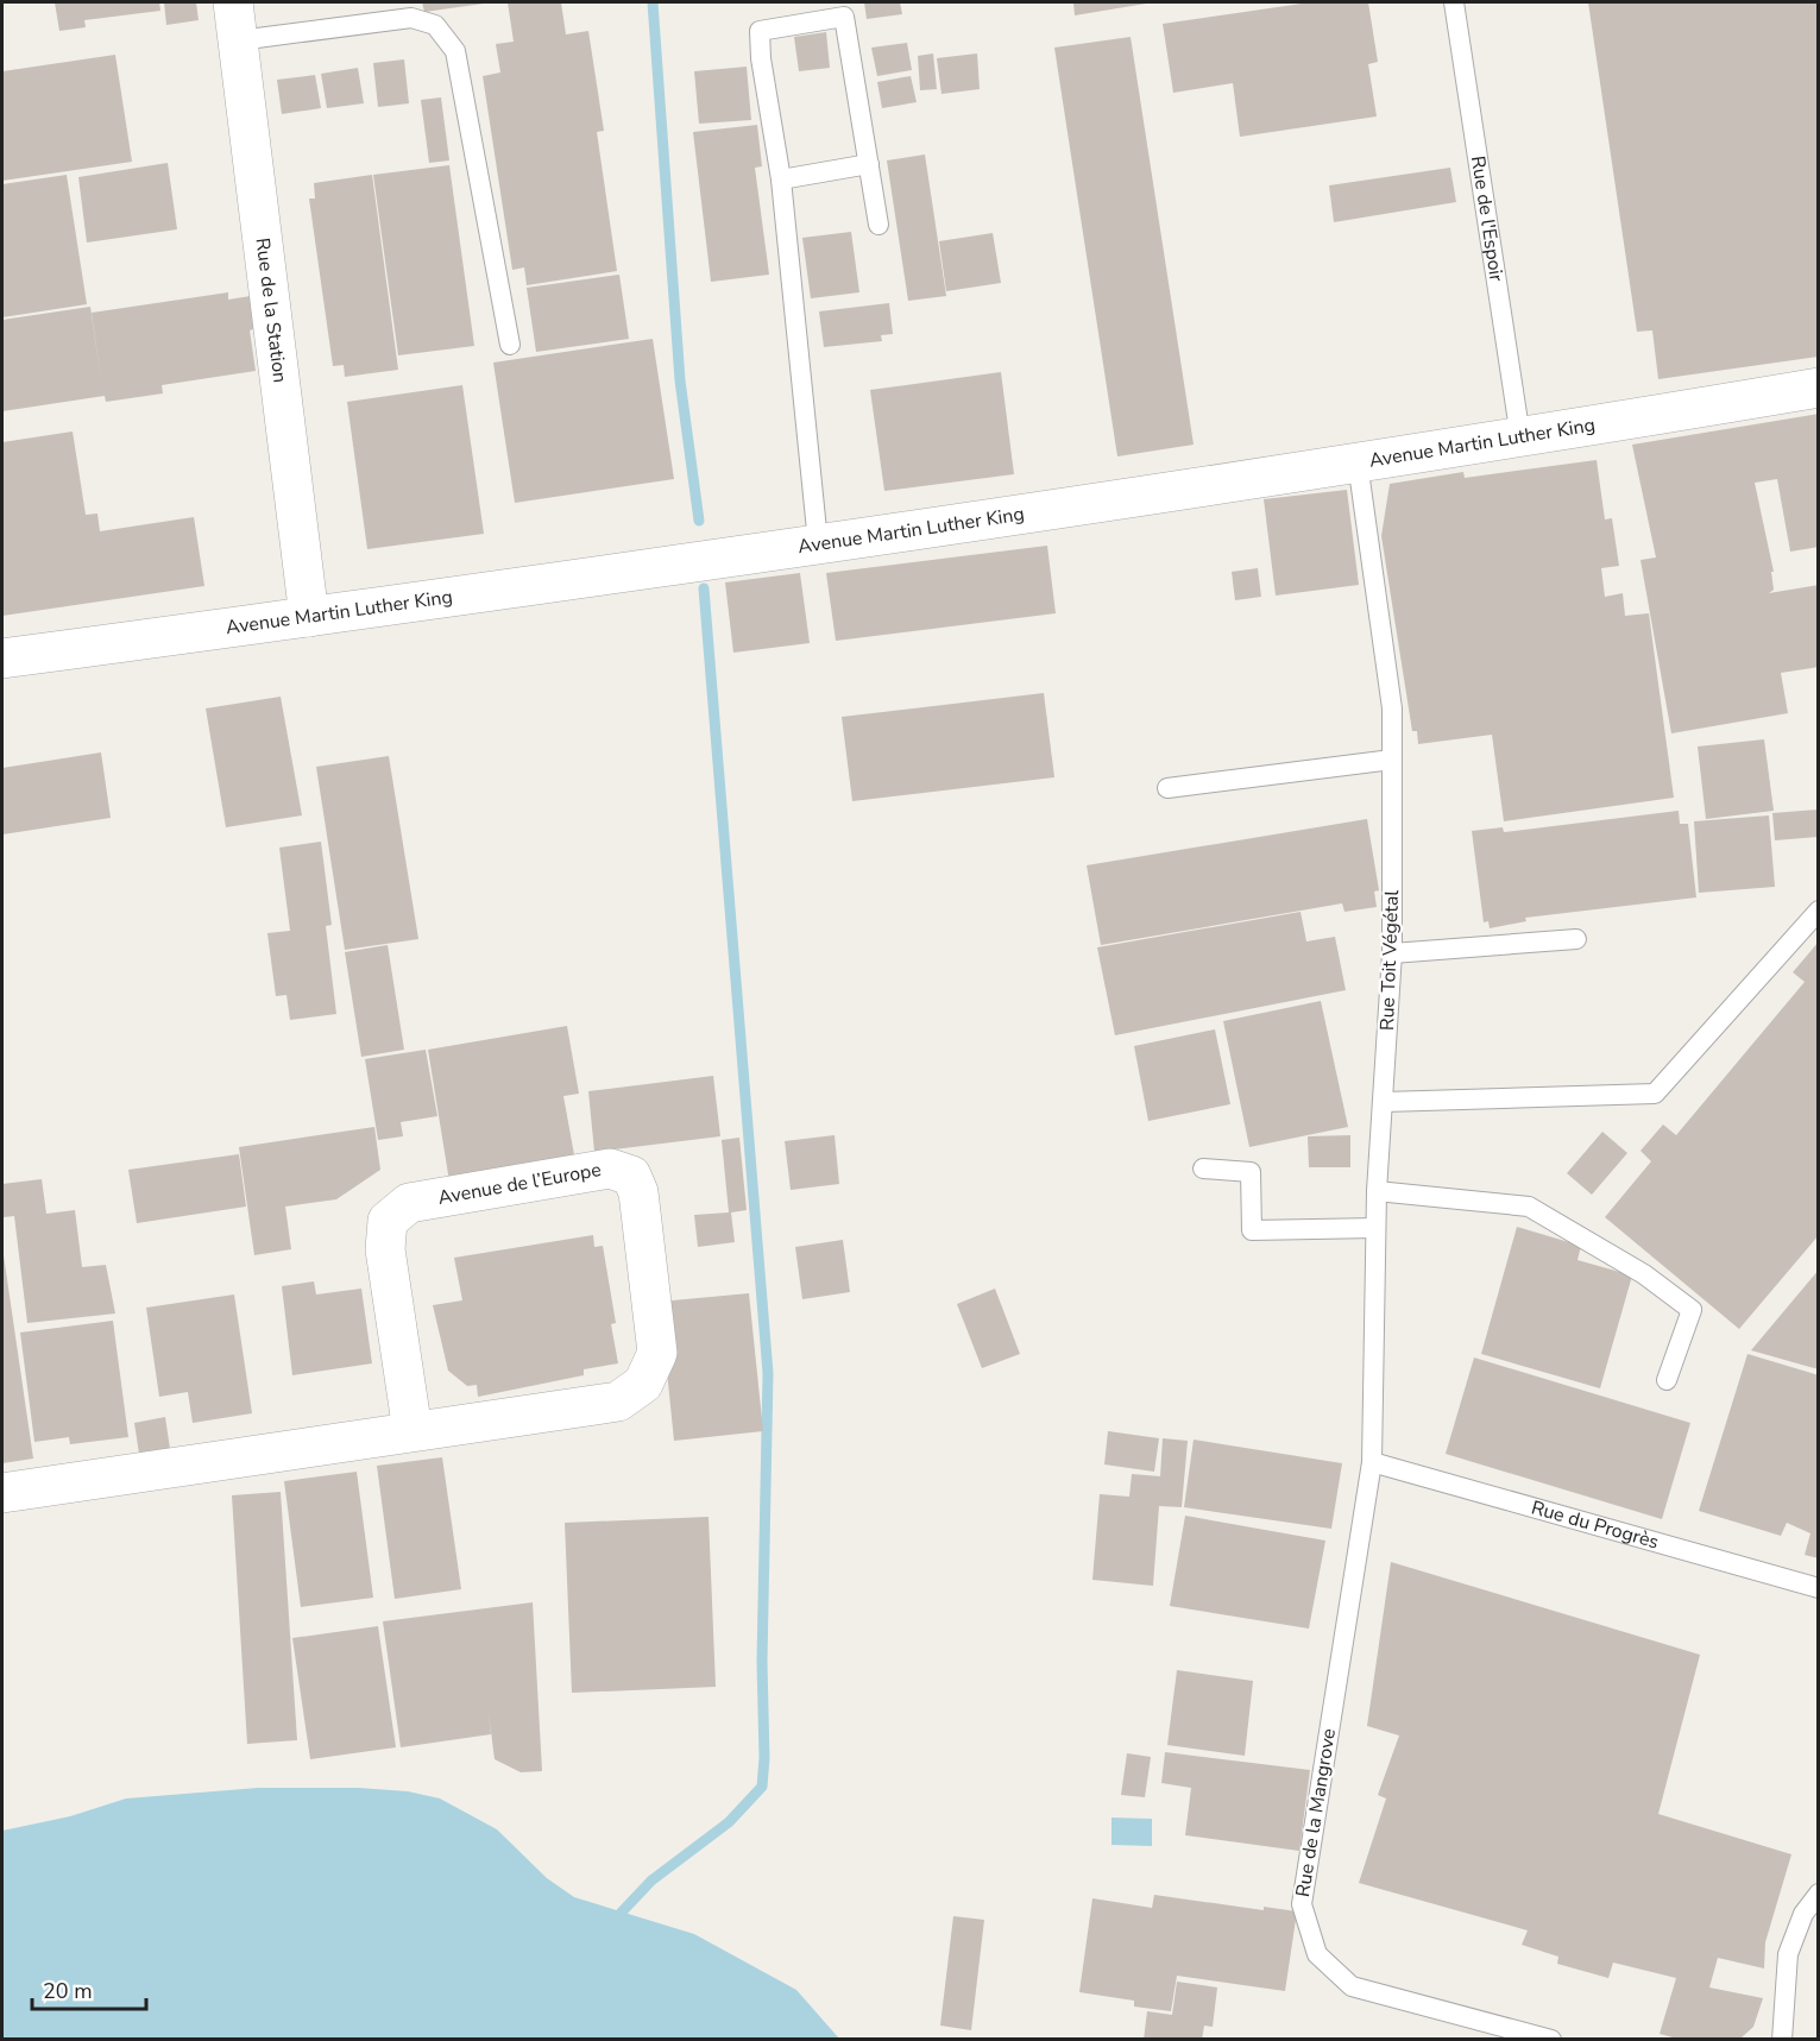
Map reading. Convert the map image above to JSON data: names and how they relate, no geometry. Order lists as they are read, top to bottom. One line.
{"streets":{"street":["Rue de la Station","Avenue Martin Luther King","Avenue de l’Europe"],"lane":["Rue de l'Espoir","Rue Toit Végétal","Rue du Progrès","Rue de la Mangrove"]},"crossings":[["Rue de l'Espoir","Avenue Martin Luther King"],["Rue de la Station","Avenue Martin Luther King"],["Avenue Martin Luther King","Rue Toit Végétal"],["Rue Toit Végétal","Rue du Progrès"],["Rue Toit Végétal","Rue de la Mangrove"],["Rue du Progrès","Rue de la Mangrove"]],"scale_bar":"20 m"}
